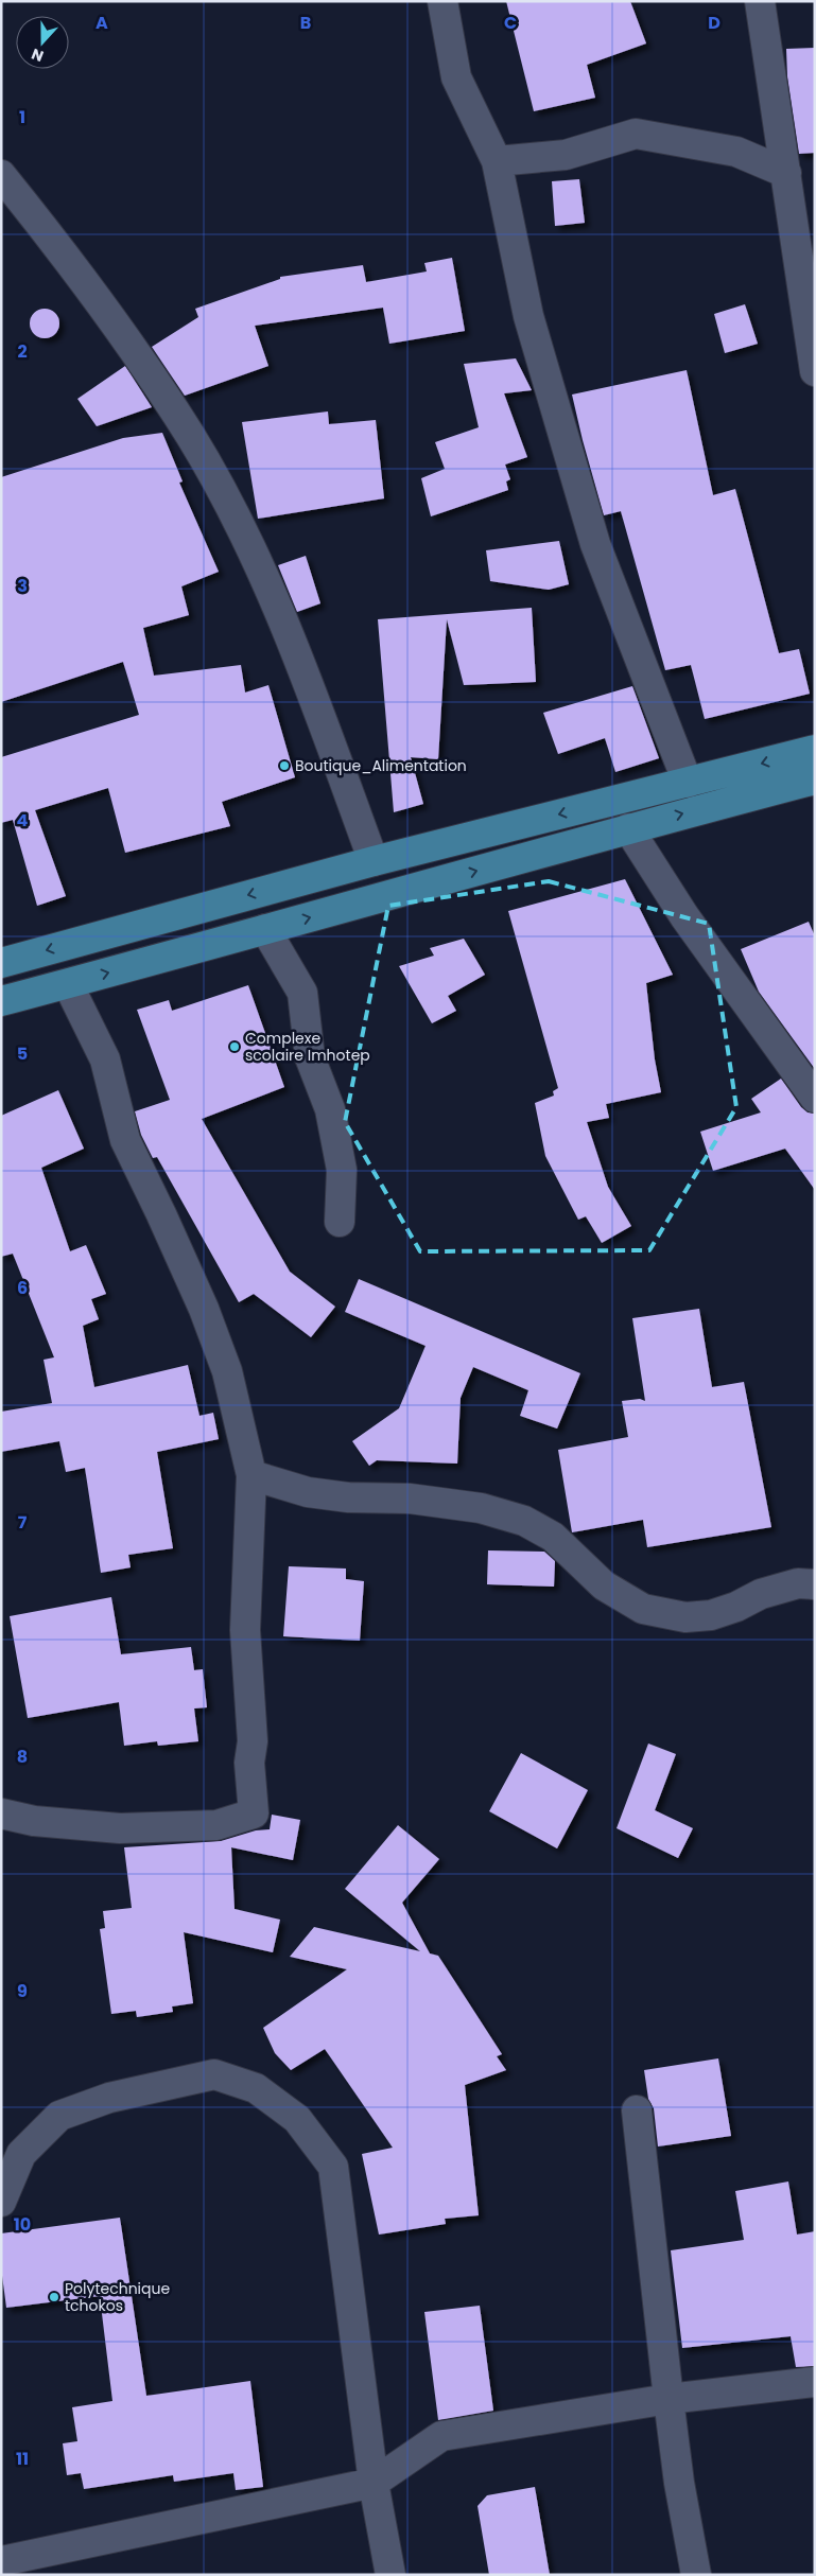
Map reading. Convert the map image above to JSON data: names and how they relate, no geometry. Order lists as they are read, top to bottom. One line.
{"places":["Boutique_Alimentation","Complexe scolaire Imhotep","Polytechnique tchokos"],"north":"bottom","grid":{"columns":["A","B","C","D"],"rows":["1","2","3","4","5","6","7","8","9","10","11"]}}
